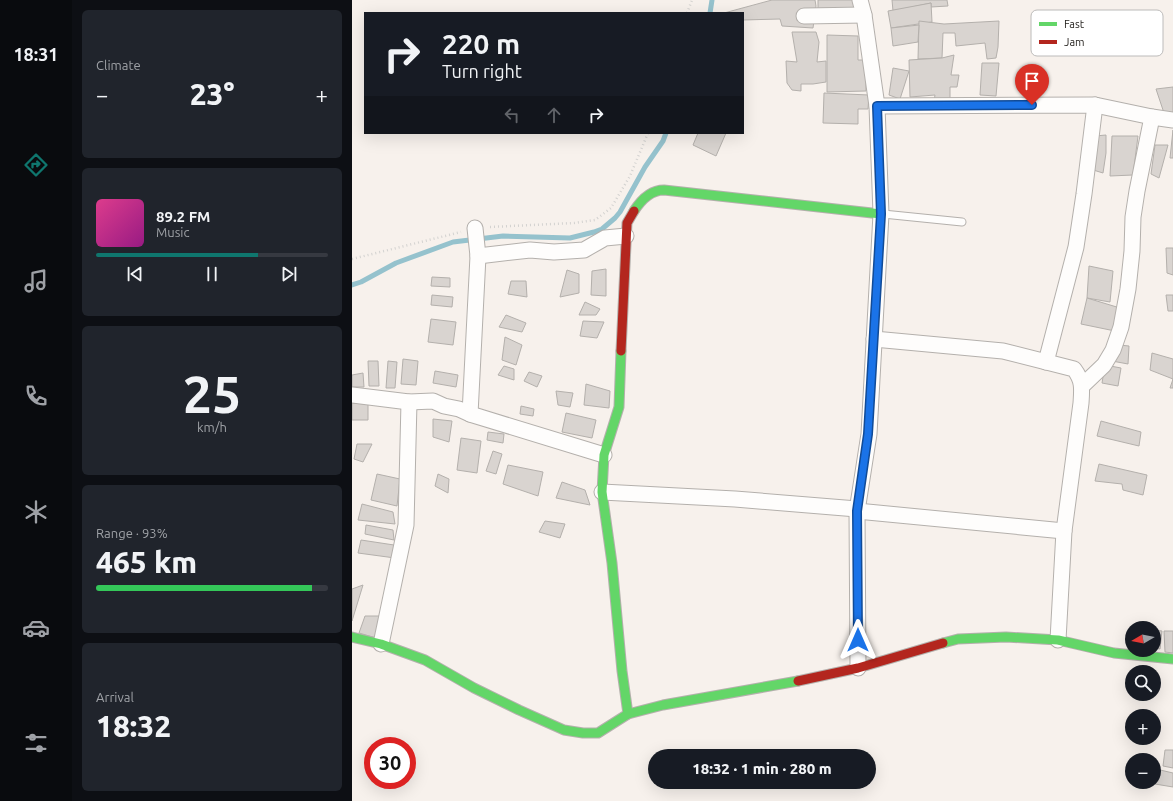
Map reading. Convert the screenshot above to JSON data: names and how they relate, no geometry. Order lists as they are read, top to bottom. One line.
{"legend":["Fast","Jam"],"north":"left","page":{"tabs":"18:31","tile":["Climate",["25","km/h"],["Range · 93%","465 km"],["Arrival","18:32"]],"turn":["220 m","Turn right"],"heat":["−","23°","+"],"song":["89.2 FM","Music"],"map_buttons":["+","−"],"limit":"30","trip":"18:32 · 1 min · 280 m"}}
